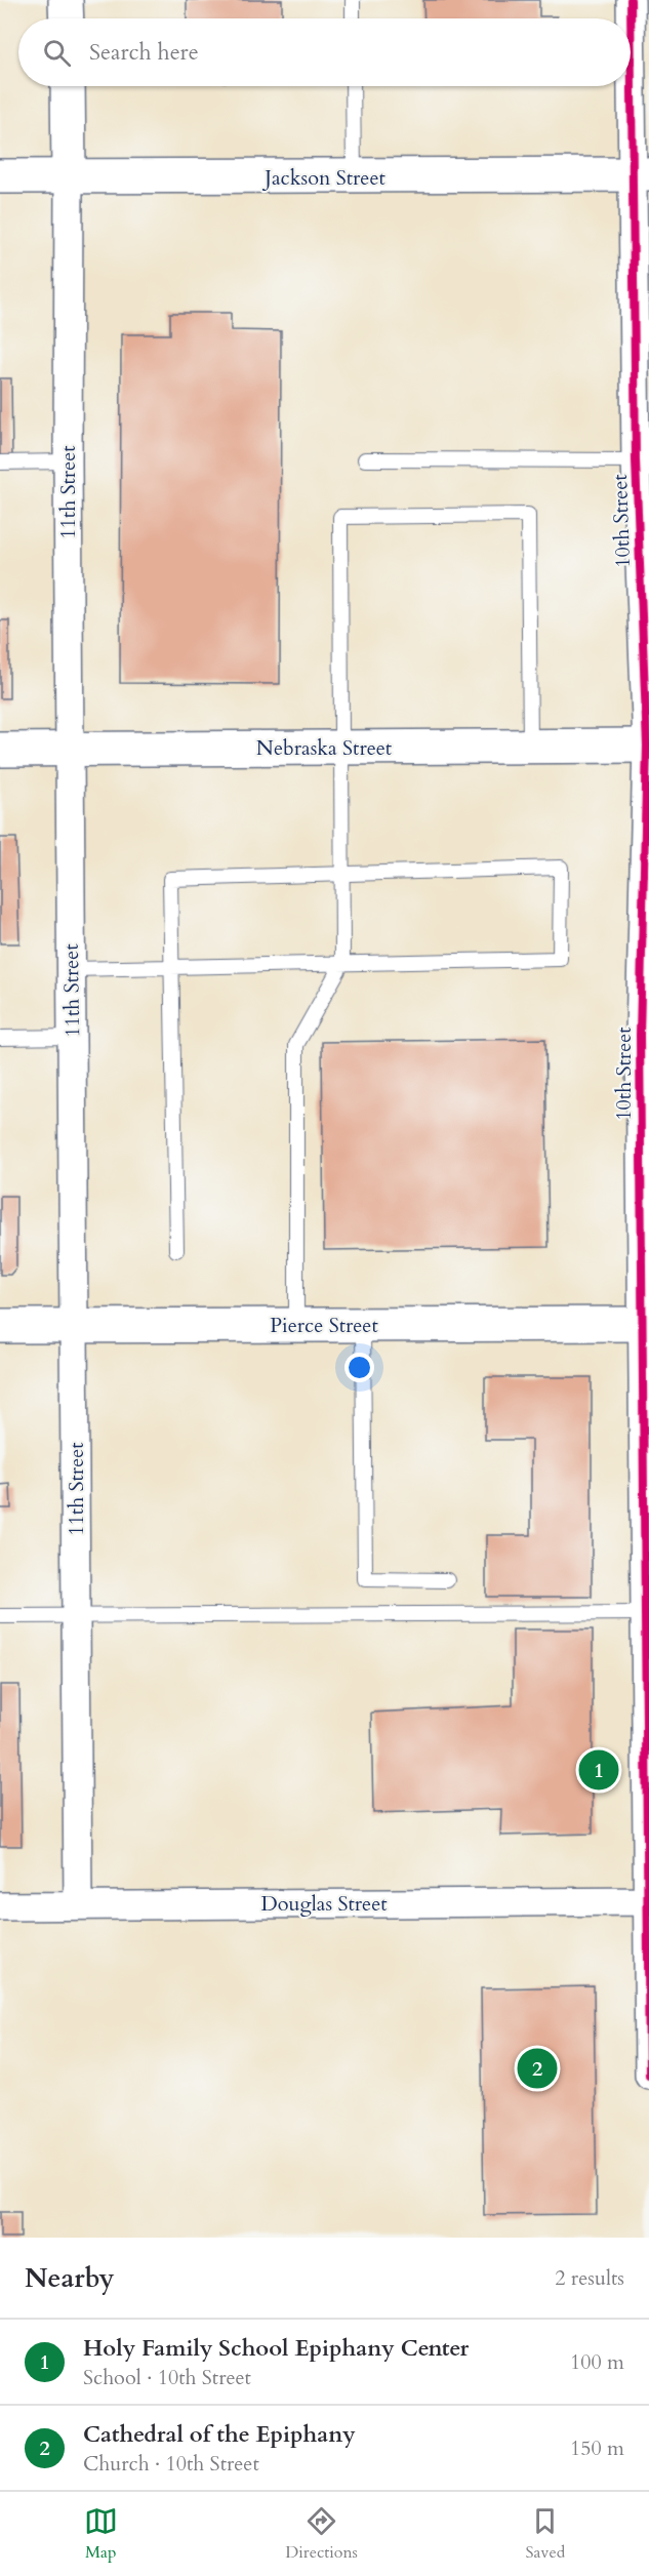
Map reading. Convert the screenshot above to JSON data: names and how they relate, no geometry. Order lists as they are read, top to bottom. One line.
{"streets":{"main road":["Jackson Street","11th Street","Nebraska Street","Pierce Street"],"street":["10th Street","Douglas Street"]},"crossings":[["Jackson Street","11th Street"],["Jackson Street","10th Street"],["11th Street","Nebraska Street"],["11th Street","Pierce Street"],["11th Street","Douglas Street"],["10th Street","Nebraska Street"],["10th Street","Pierce Street"],["10th Street","Douglas Street"]],"page":{"search":"Search here","pins":["1","2"],"heading":["Nearby","2 results"],"list":[{"mark":"1","name":"Holy Family School Epiphany Center","note":"School · 10th Street","value":"100 m"},{"mark":"2","name":"Cathedral of the Epiphany","note":"Church · 10th Street","value":"150 m"}],"nav":["Map","Directions","Saved"]}}
